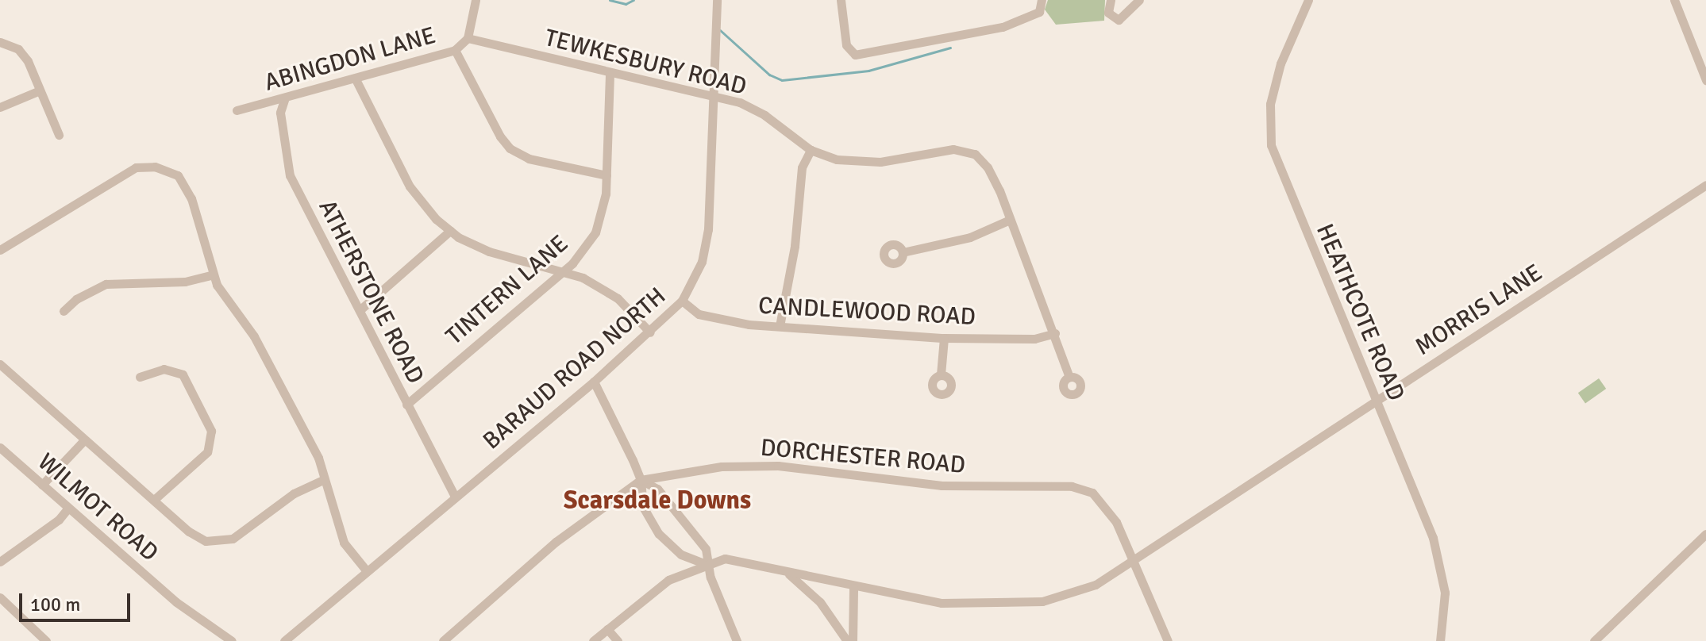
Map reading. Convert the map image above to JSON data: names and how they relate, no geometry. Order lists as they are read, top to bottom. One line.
{"streets":{"street":["ABINGDON LANE","TEWKESBURY ROAD","TINTERN LANE","ATHERSTONE ROAD","MORRIS LANE","CANDLEWOOD ROAD","HEATHCOTE ROAD","BARAUD ROAD NORTH","DORCHESTER ROAD","WILMOT ROAD"]},"crossings":[["ABINGDON LANE","TEWKESBURY ROAD"],["ABINGDON LANE","ATHERSTONE ROAD"],["TEWKESBURY ROAD","TINTERN LANE"],["TEWKESBURY ROAD","CANDLEWOOD ROAD"],["TEWKESBURY ROAD","BARAUD ROAD NORTH"],["TINTERN LANE","ATHERSTONE ROAD"],["ATHERSTONE ROAD","BARAUD ROAD NORTH"],["MORRIS LANE","HEATHCOTE ROAD"],["MORRIS LANE","DORCHESTER ROAD"],["CANDLEWOOD ROAD","BARAUD ROAD NORTH"]],"districts":["Scarsdale Downs"],"scale_bar":"100 m"}
